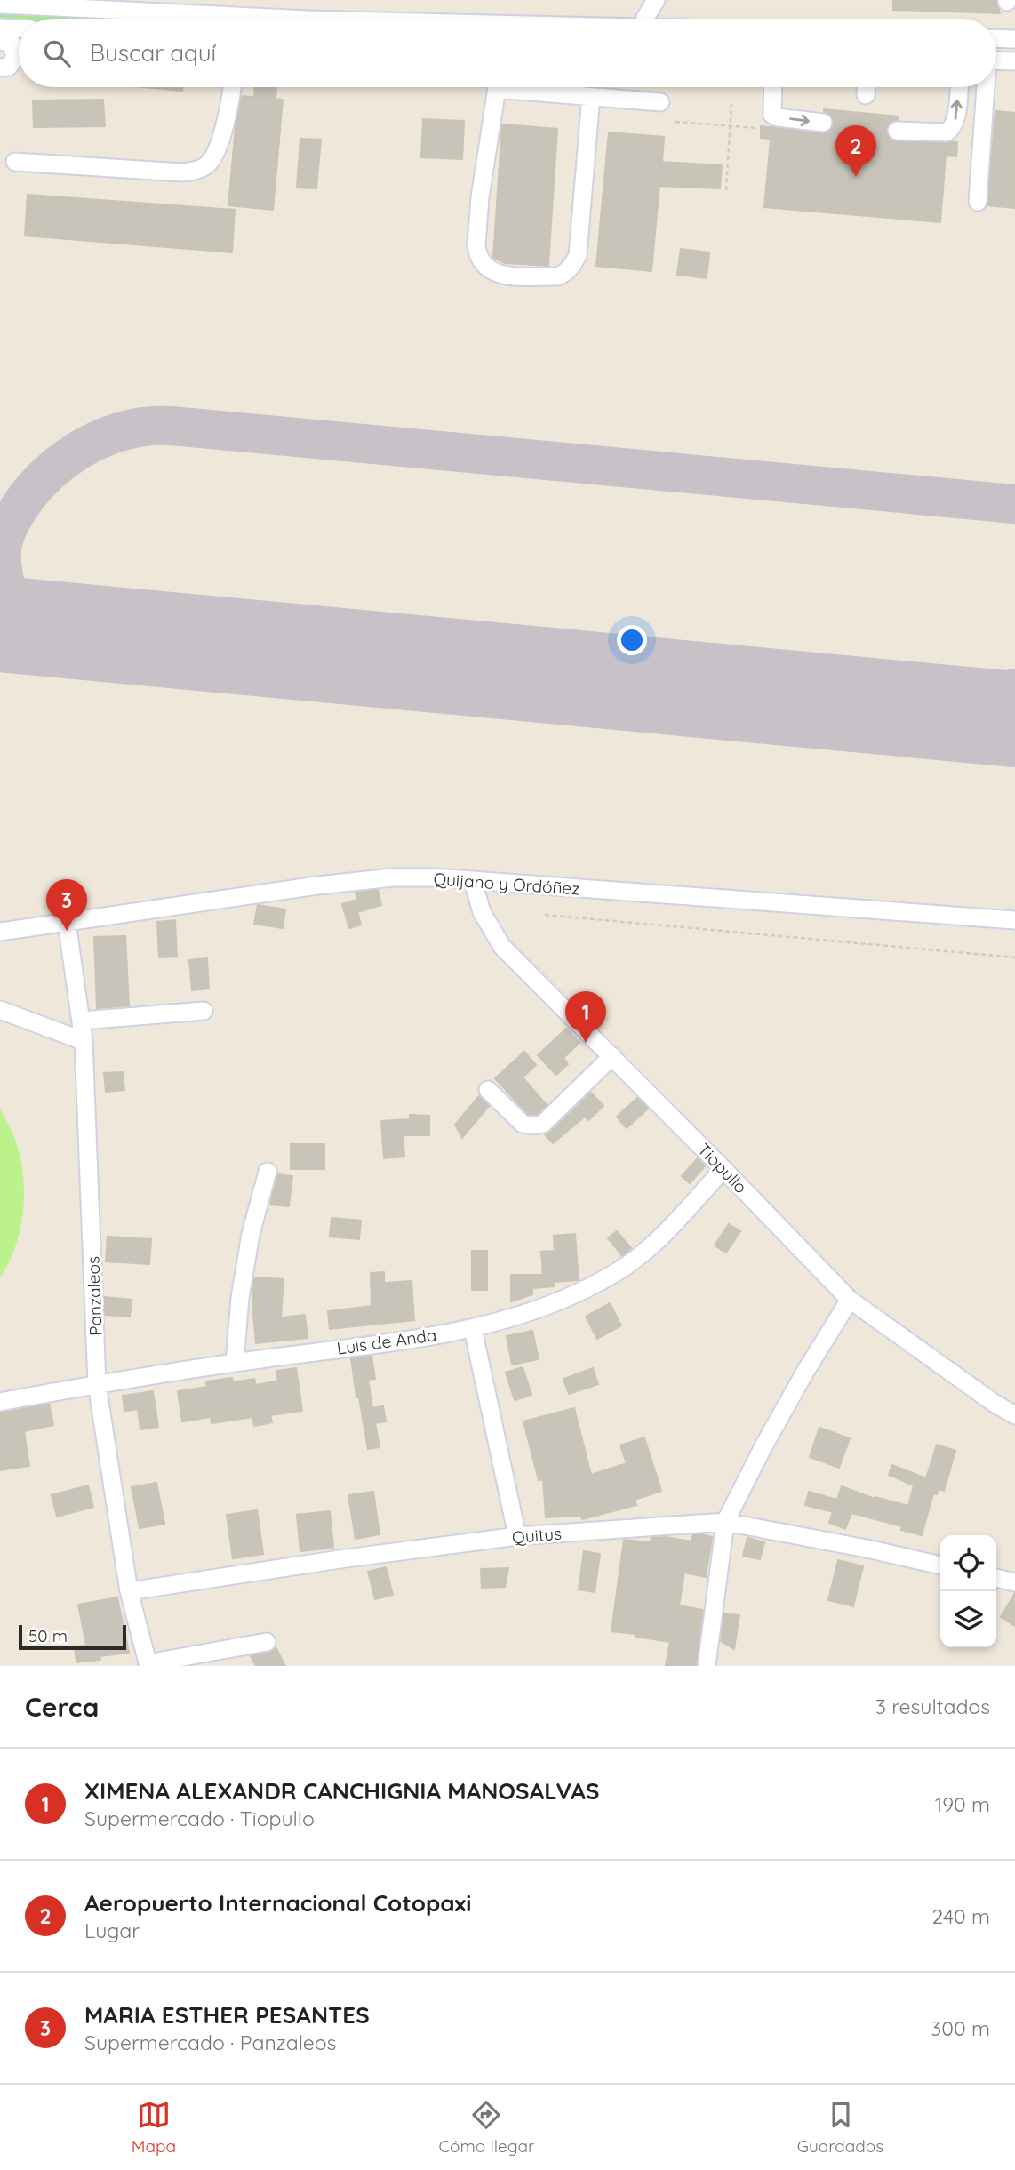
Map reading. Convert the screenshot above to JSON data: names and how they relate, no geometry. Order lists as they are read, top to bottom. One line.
{"streets":{"street":["Quijano y Ordóñez","Tiopullo","Panzaleos","Luis de Anda","Quitus"]},"crossings":[["Quijano y Ordóñez","Tiopullo"],["Quijano y Ordóñez","Panzaleos"],["Tiopullo","Luis de Anda"],["Panzaleos","Luis de Anda"],["Panzaleos","Quitus"]],"scale_bar":"50 m","page":{"search":"Buscar aquí","pins":["2","3","1"],"scale":"50 m","heading":["Cerca","3 resultados"],"list":[{"mark":"1","name":"XIMENA ALEXANDR CANCHIGNIA MANOSALVAS","note":"Supermercado · Tiopullo","value":"190 m"},{"mark":"2","name":"Aeropuerto Internacional Cotopaxi","note":"Lugar","value":"240 m"},{"mark":"3","name":"MARIA ESTHER PESANTES","note":"Supermercado · Panzaleos","value":"300 m"}],"nav":["Mapa","Cómo llegar","Guardados"]}}
